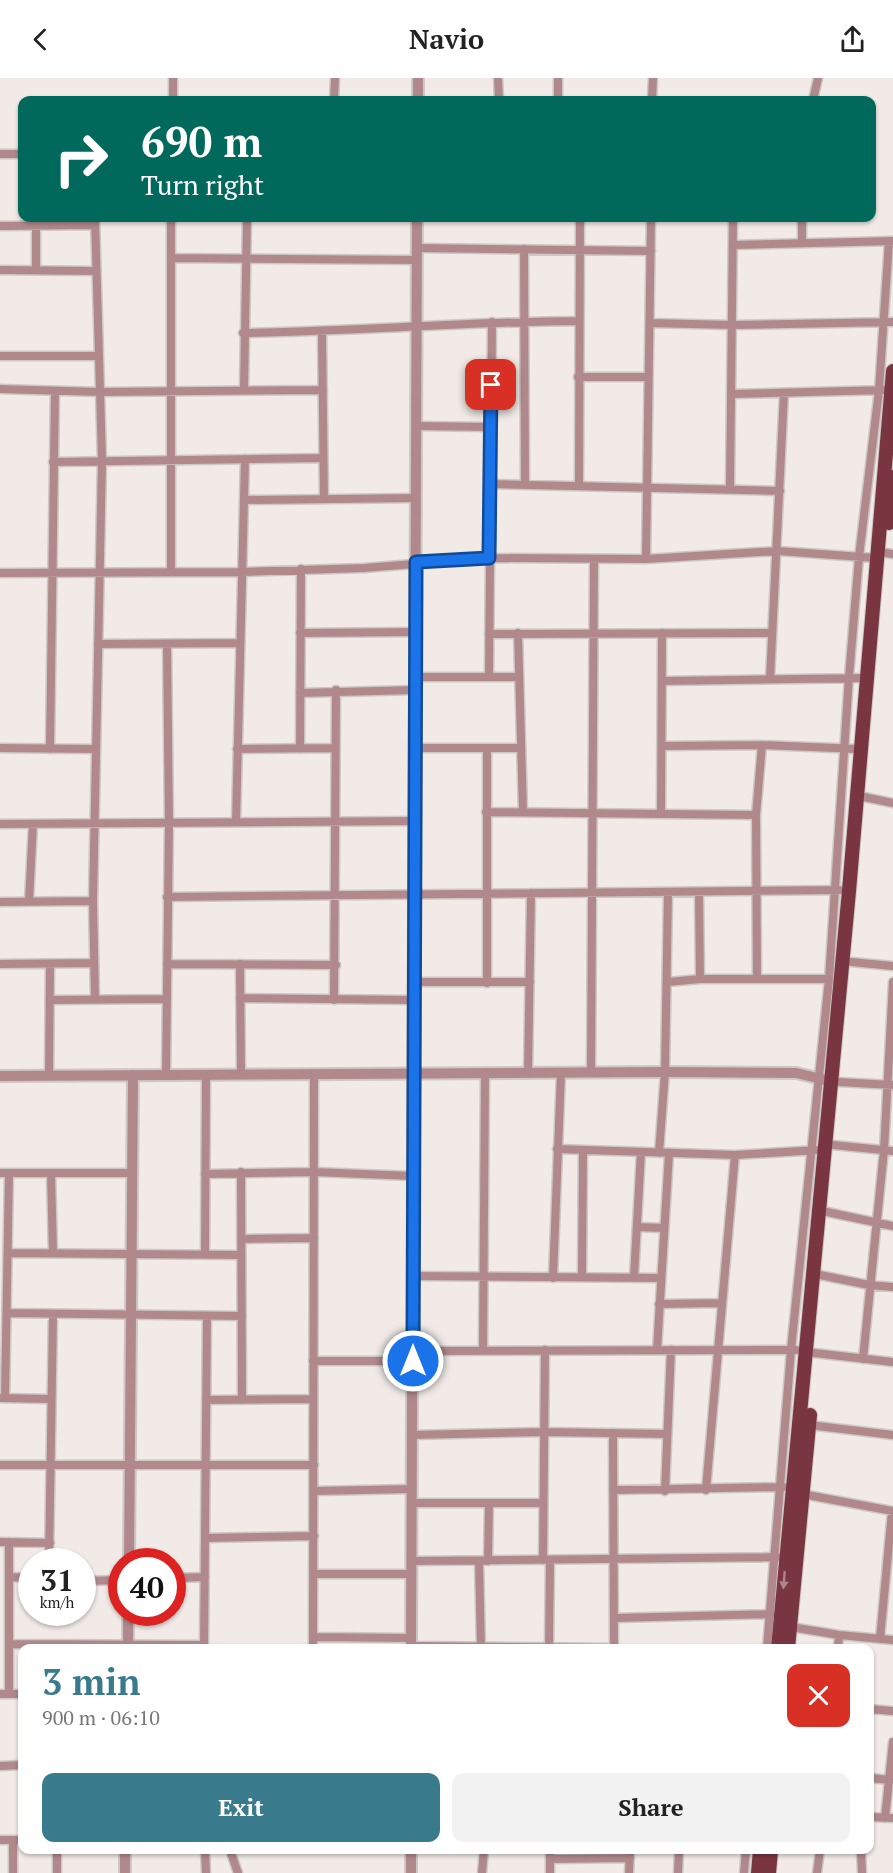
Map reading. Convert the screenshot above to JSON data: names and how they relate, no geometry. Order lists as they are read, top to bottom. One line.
{"page":{"header":"Navio","turn":["690 m","Turn right"],"speed":"31 km/h","limit":"40","heading":["3 min","900 m · 06:10"],"buttons":["Exit","Share"]}}
